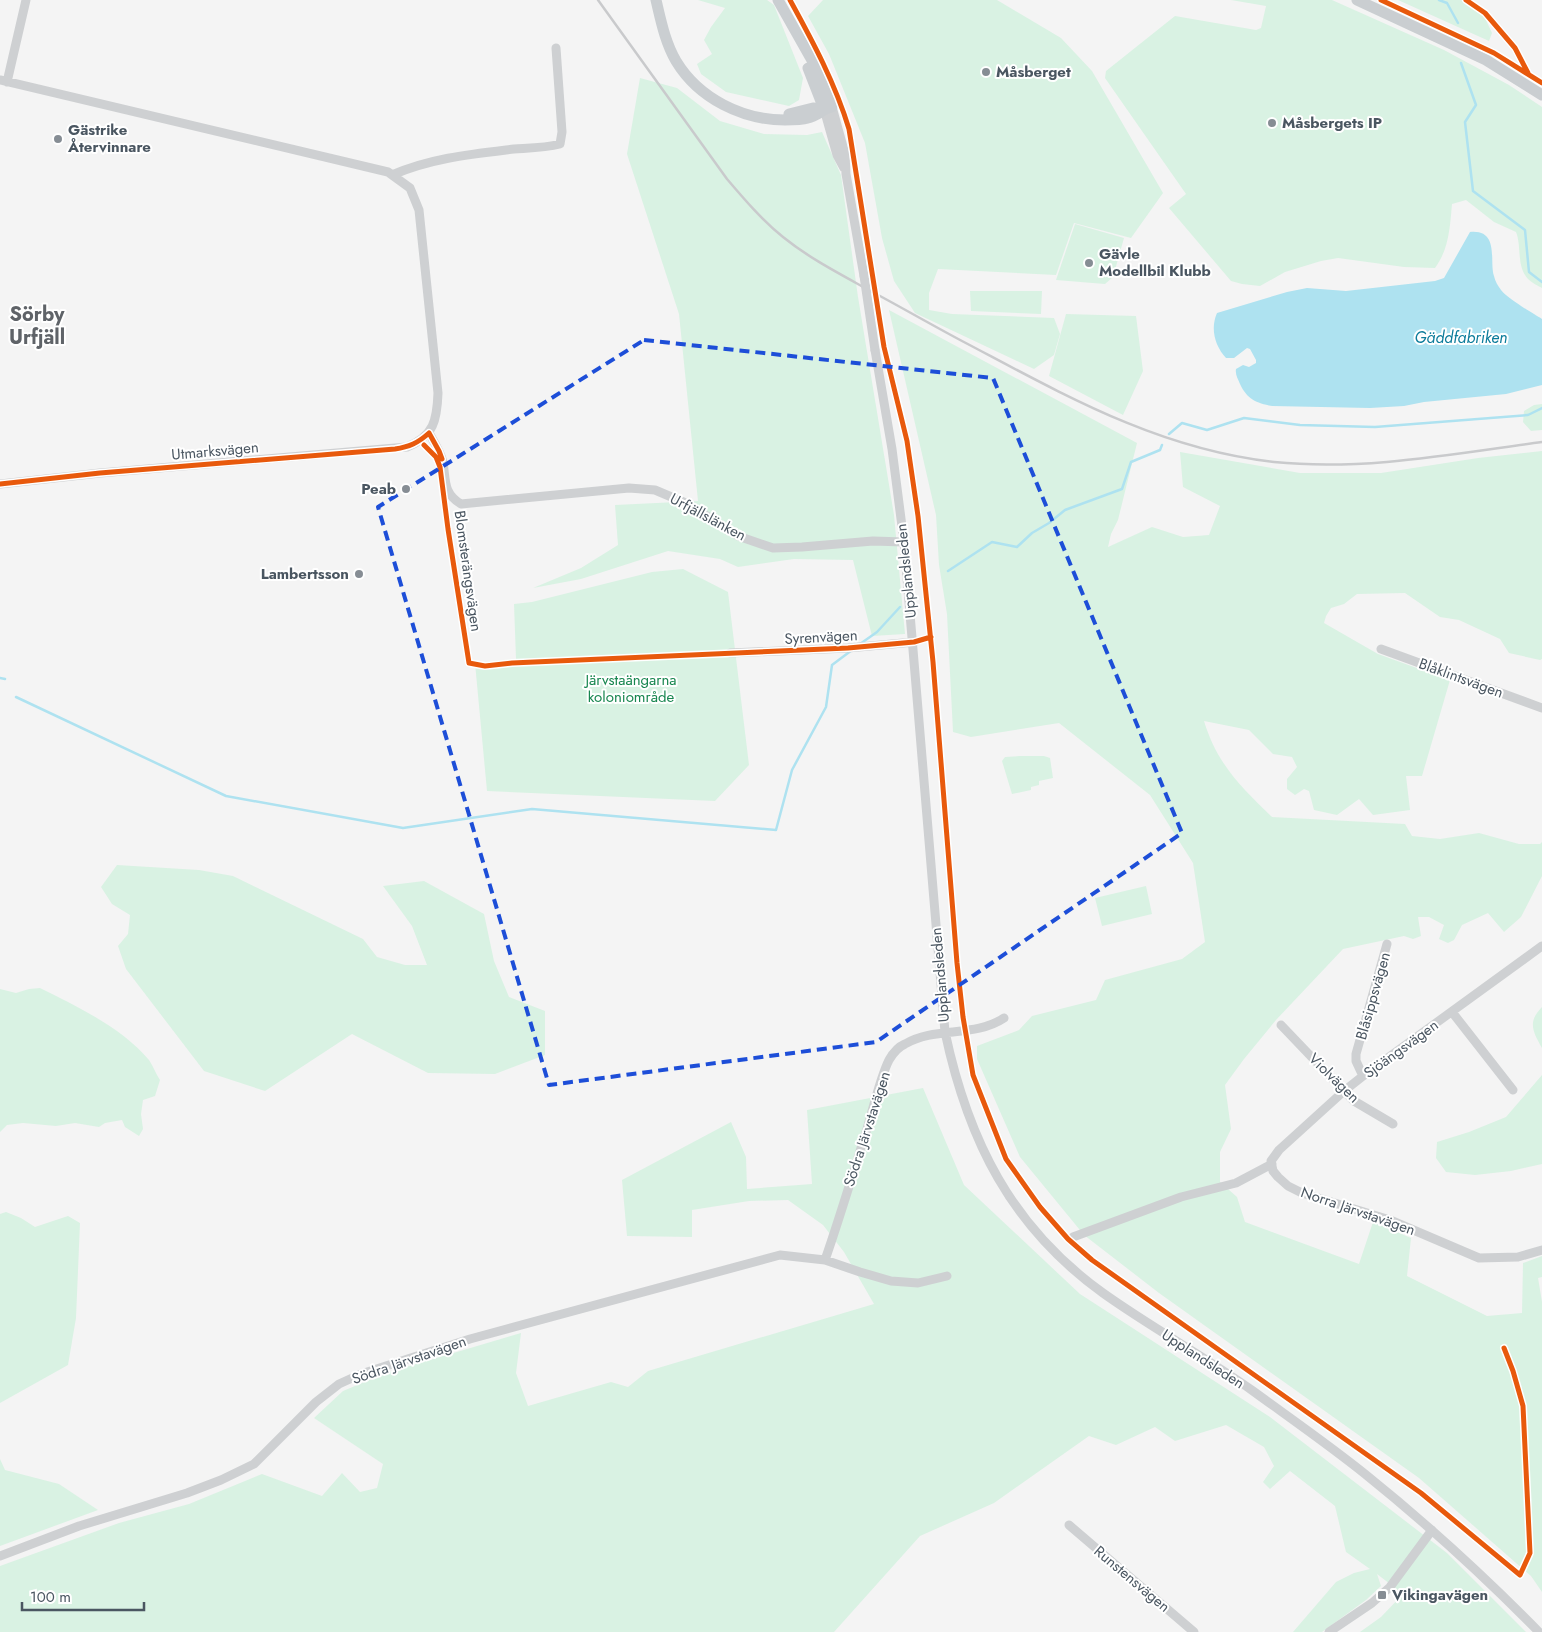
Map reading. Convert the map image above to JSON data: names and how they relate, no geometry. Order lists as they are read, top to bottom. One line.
{"streets":{"street":["Utmarksvägen","Urfjällslänken","Blomsterängsvägen","Upplandsleden","Syrenvägen","Blåklintsvägen","Blåsippsvägen","Sjöängsvägen","Violvägen","Södra Järvstavägen","Norra Järvstavägen","Runstensvägen"]},"crossings":[["Utmarksvägen","Blomsterängsvägen"],["Urfjällslänken","Blomsterängsvägen"],["Urfjällslänken","Upplandsleden"],["Upplandsleden","Syrenvägen"],["Upplandsleden","Södra Järvstavägen"],["Blåsippsvägen","Sjöängsvägen"],["Sjöängsvägen","Violvägen"],["Sjöängsvägen","Norra Järvstavägen"]],"districts":["Sörby Urfjäll"],"water":["Gäddfabriken"],"parks":["Järvstaängarna koloniområde"],"places":{"other":["Måsberget","Måsbergets IP","Gästrike Återvinnare","Gävle Modellbil Klubb","Peab","Lambertsson"],"transit":["Vikingavägen"]},"scale_bar":"100 m"}
